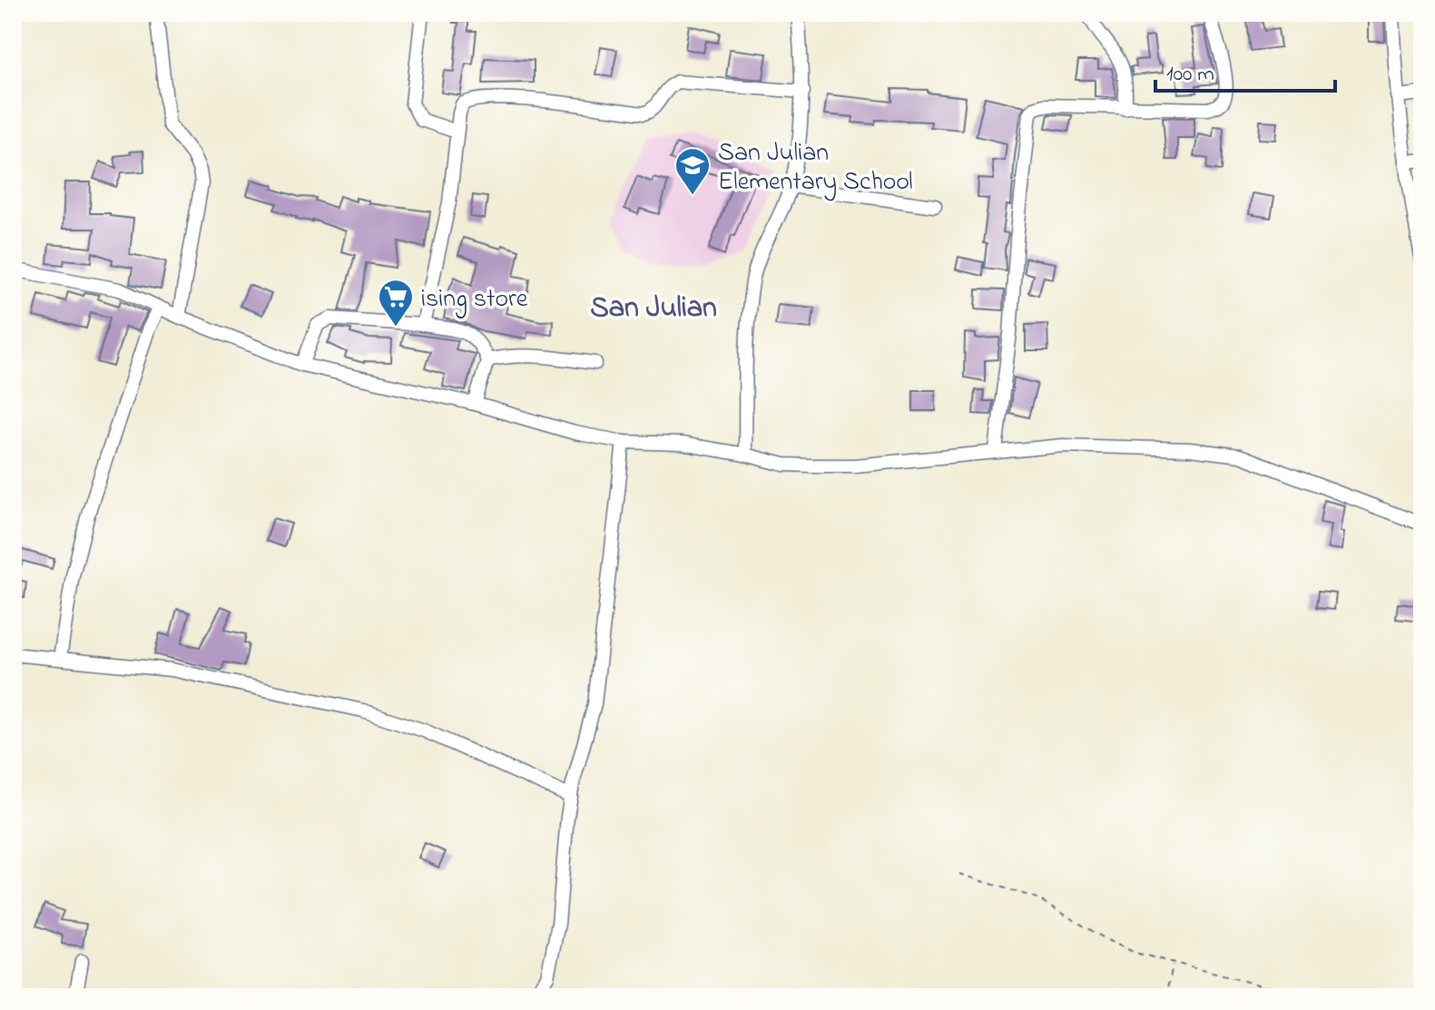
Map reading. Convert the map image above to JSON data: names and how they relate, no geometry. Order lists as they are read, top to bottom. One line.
{"districts":["San Julian"],"places":{"school or university":["San Julian Elementary School"],"supermarket":["ising store"]},"scale_bar":"100 m"}
